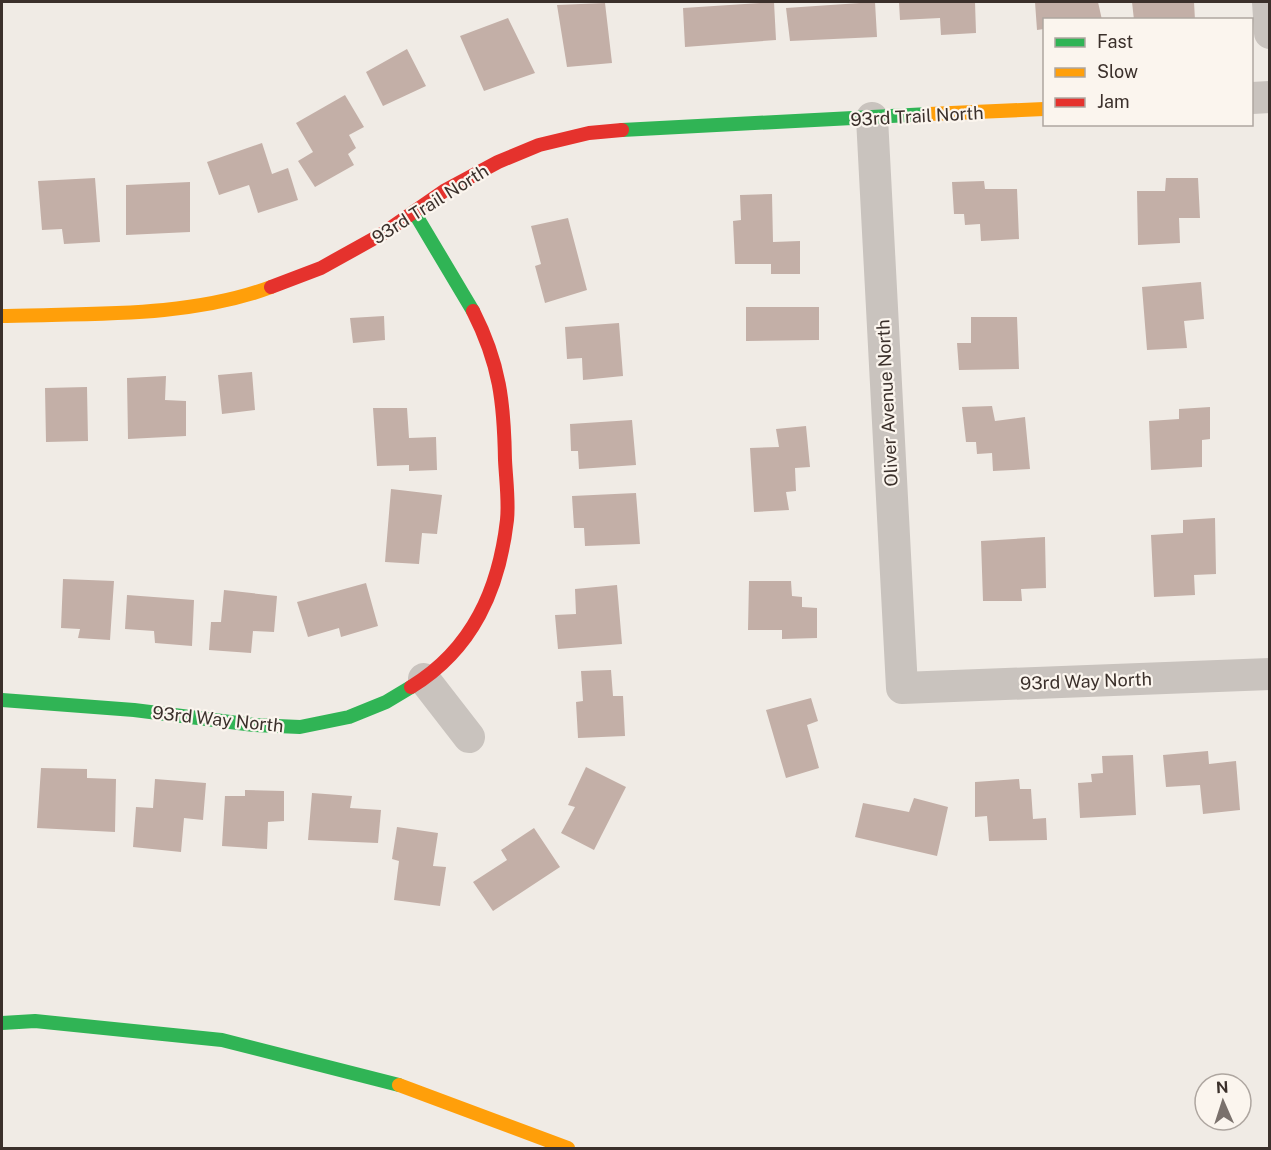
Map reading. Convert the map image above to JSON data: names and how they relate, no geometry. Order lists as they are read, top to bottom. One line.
{"streets":{"main road":["93rd Trail North","93rd Way North"],"street":["Oliver Avenue North"]},"crossings":[["93rd Trail North","Oliver Avenue North"],["93rd Trail North","93rd Way North"],["Oliver Avenue North","93rd Way North"]],"legend":["Fast","Slow","Jam"],"north":"top"}
